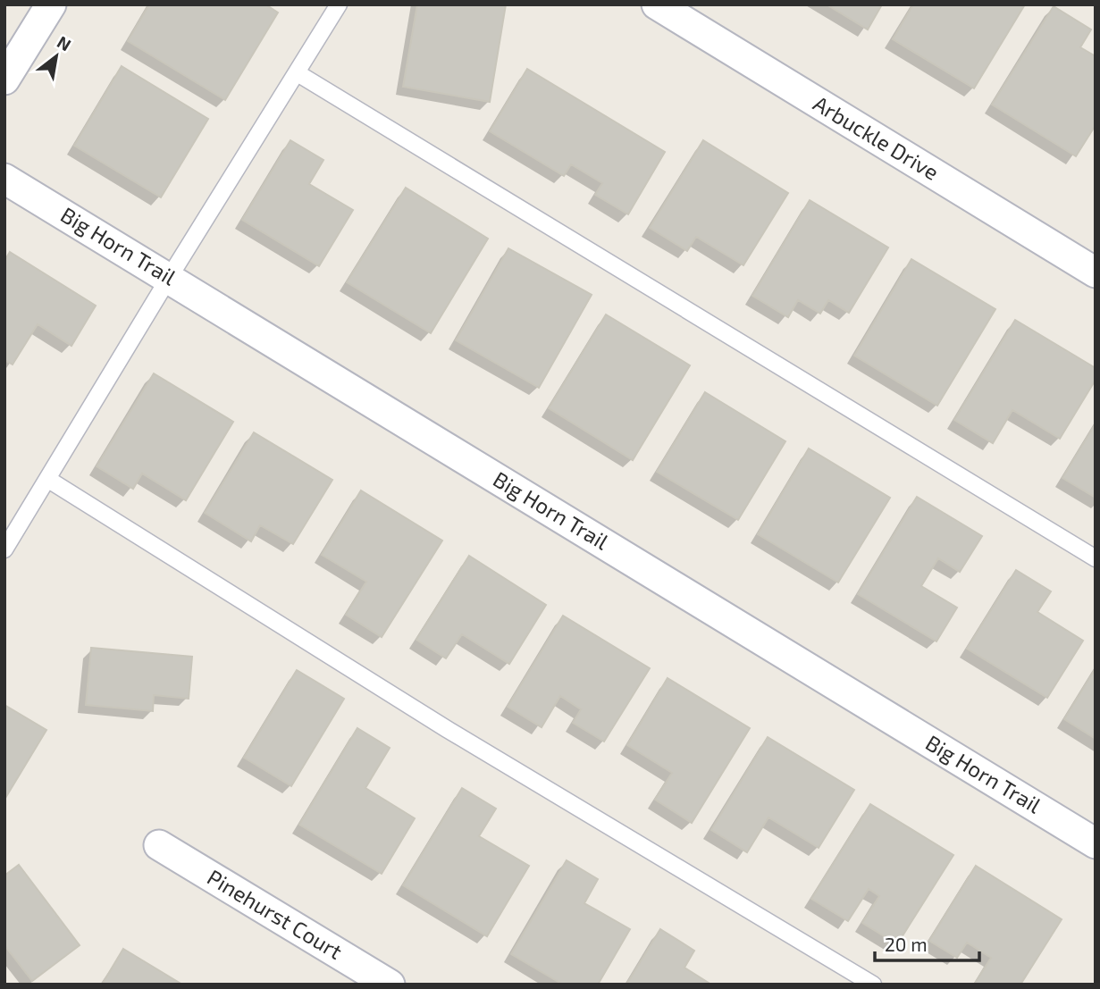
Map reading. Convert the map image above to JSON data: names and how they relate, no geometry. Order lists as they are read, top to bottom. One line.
{"streets":{"street":["Arbuckle Drive","Big Horn Trail","Pinehurst Court"]},"scale_bar":"20 m","north":"top right"}
